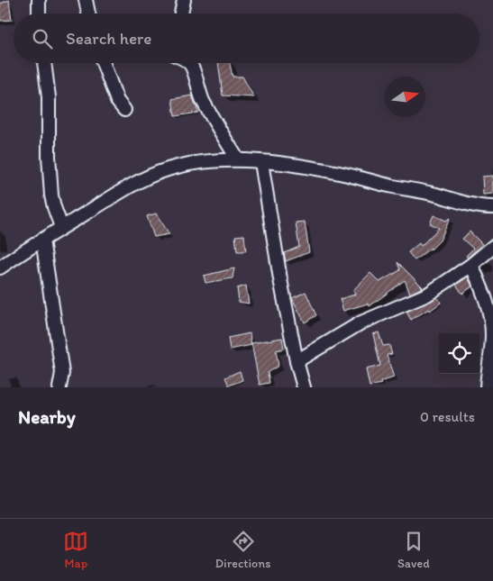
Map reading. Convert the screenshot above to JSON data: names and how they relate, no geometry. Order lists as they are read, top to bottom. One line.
{"north":"right","page":{"search":"Search here","heading":["Nearby","0 results"],"nav":["Map","Directions","Saved"]}}
